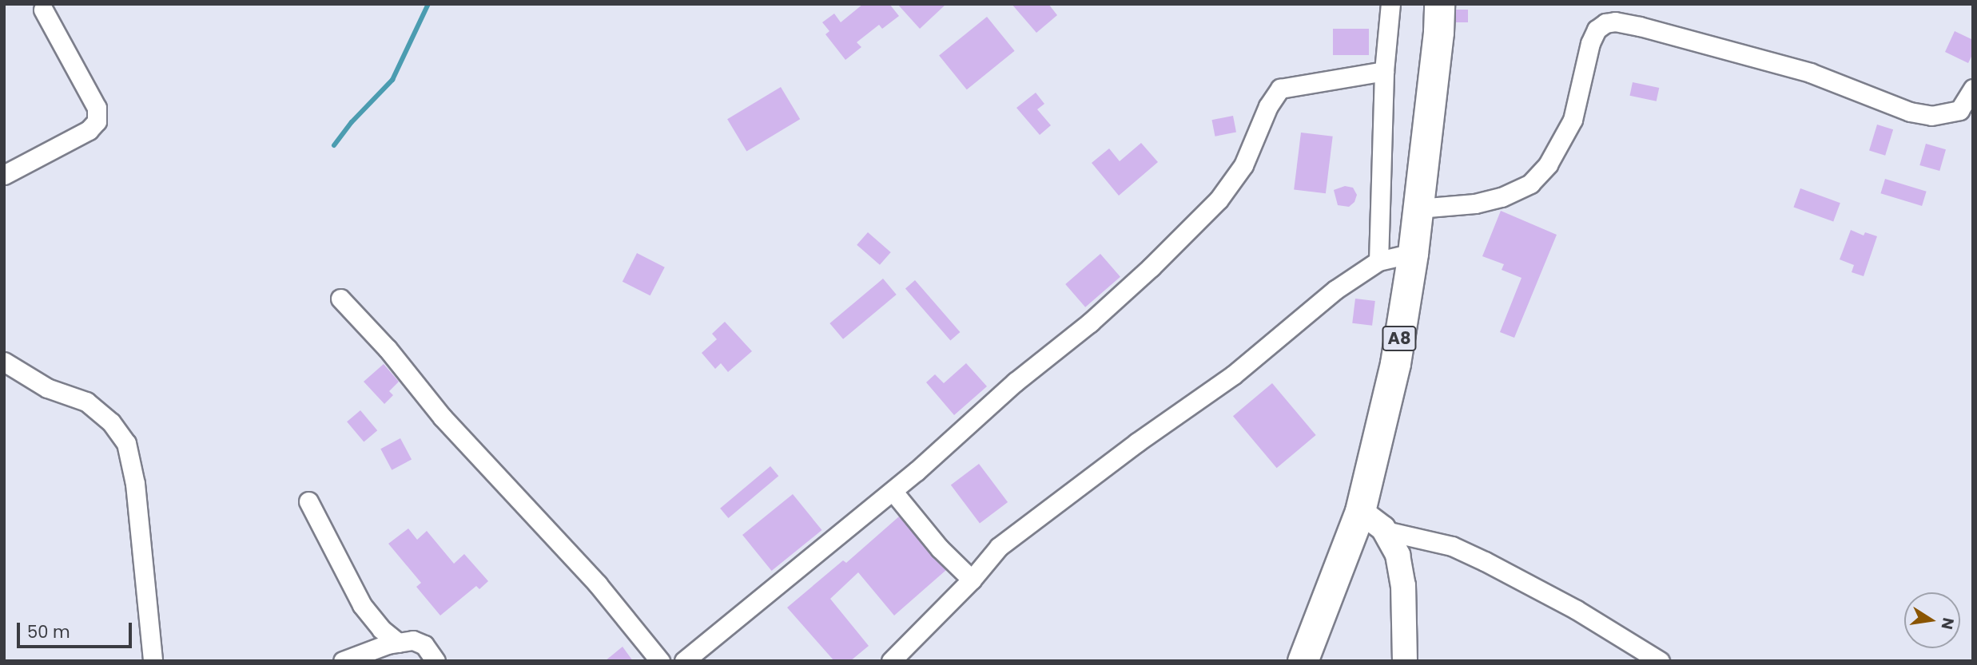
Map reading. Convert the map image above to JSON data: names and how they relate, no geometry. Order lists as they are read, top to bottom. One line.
{"streets":{"main road":["A8"]},"scale_bar":"50 m","north":"right"}
